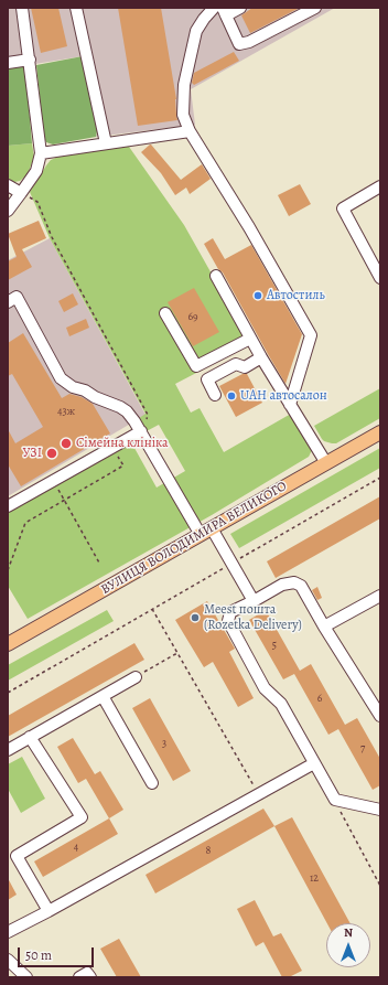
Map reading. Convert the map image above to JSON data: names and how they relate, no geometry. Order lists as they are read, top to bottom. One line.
{"streets":{"main road":["ВУЛИЦЯ ВОЛОДИМИРА ВЕЛИКОГО"]},"places":["Автостиль","UAH автосалон","Сімейна клініка","УЗІ","Meest пошта (Rozetka Delivery)"],"house_numbers":["69","43ж","5","6","3","7","4","8","12"],"scale_bar":"50 m","north":"top"}
